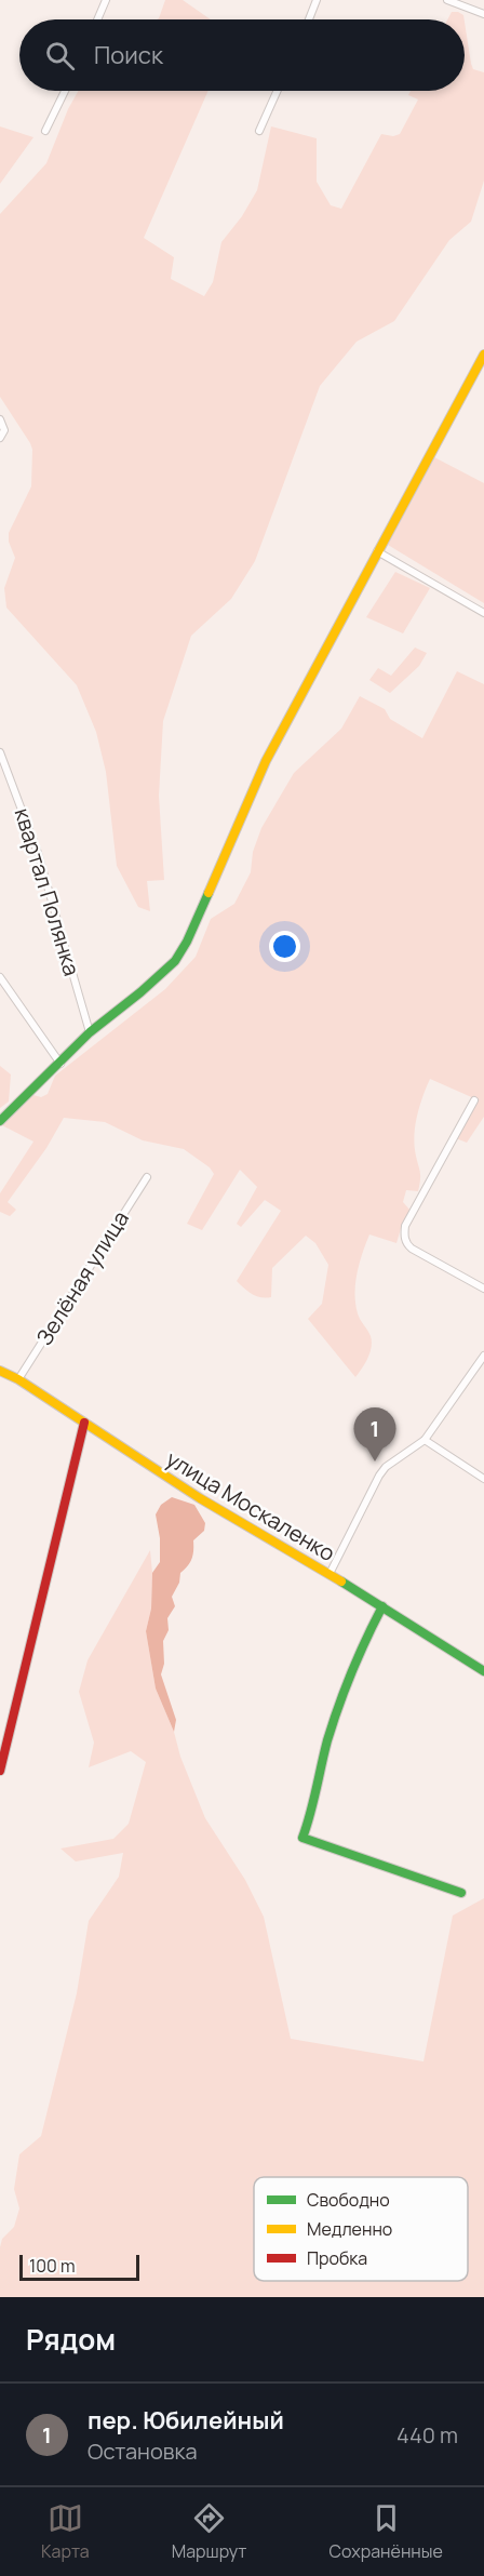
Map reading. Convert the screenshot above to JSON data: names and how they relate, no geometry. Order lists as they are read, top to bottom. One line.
{"streets":{"street":["квартал Полянка","Зелёная улица","улица Москаленко"]},"crossings":[["Зелёная улица","улица Москаленко"]],"legend":["Свободно","Медленно","Пробка"],"scale_bar":"100 m","page":{"search":"Поиск","pins":"1","scale":"100 m","heading":"Рядом","list":[{"mark":"1","name":"пер. Юбилейный","note":"Остановка","value":"440 m"}],"nav":["Карта","Маршрут","Сохранённые"]}}
